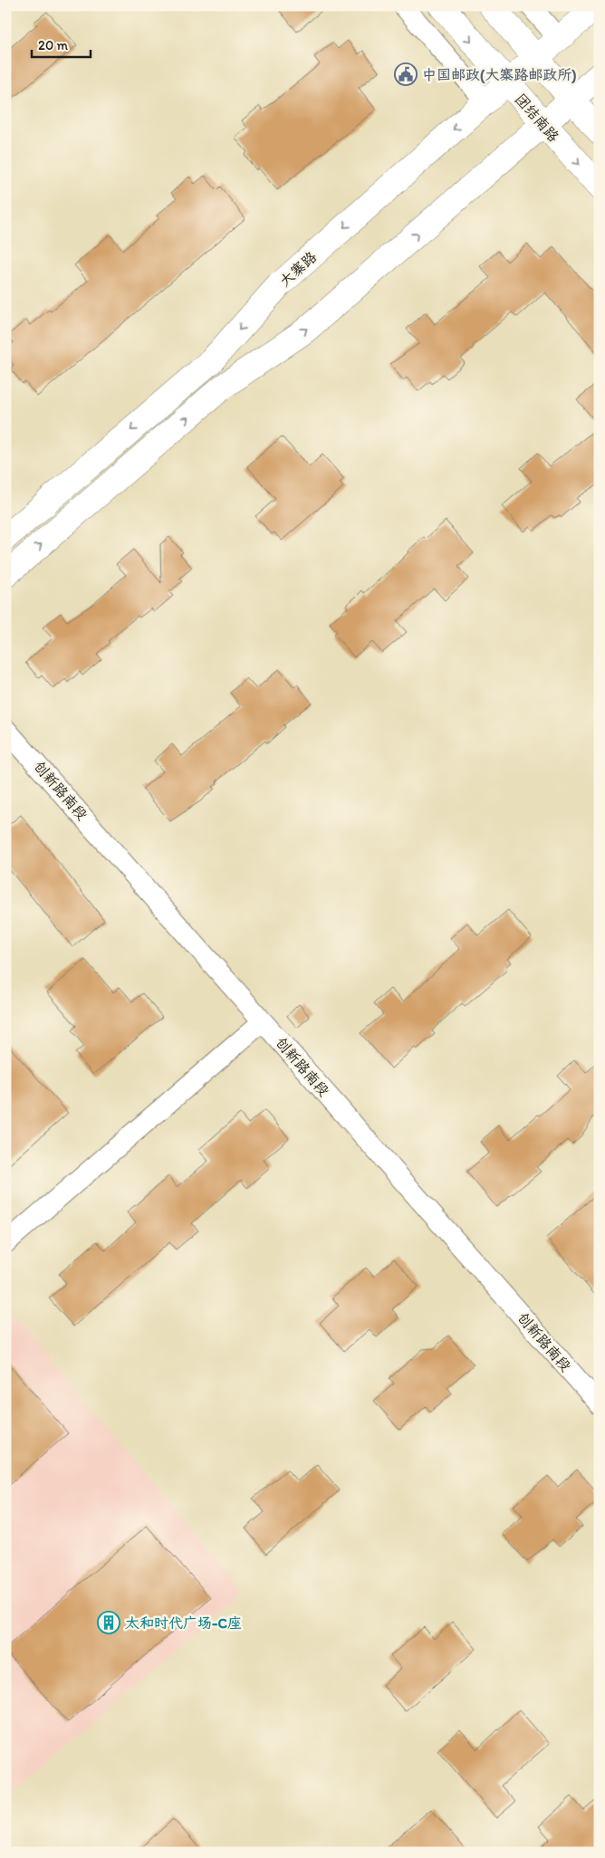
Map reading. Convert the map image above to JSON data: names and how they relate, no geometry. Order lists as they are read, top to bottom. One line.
{"streets":{"main road":["团结南路","大寨路"],"street":["创新路南段"]},"crossings":[["团结南路","大寨路"]],"places":{"public building":["中国邮政(大寨路邮政所)"],"building":["太和时代广场-C座"]},"scale_bar":"20 m"}
